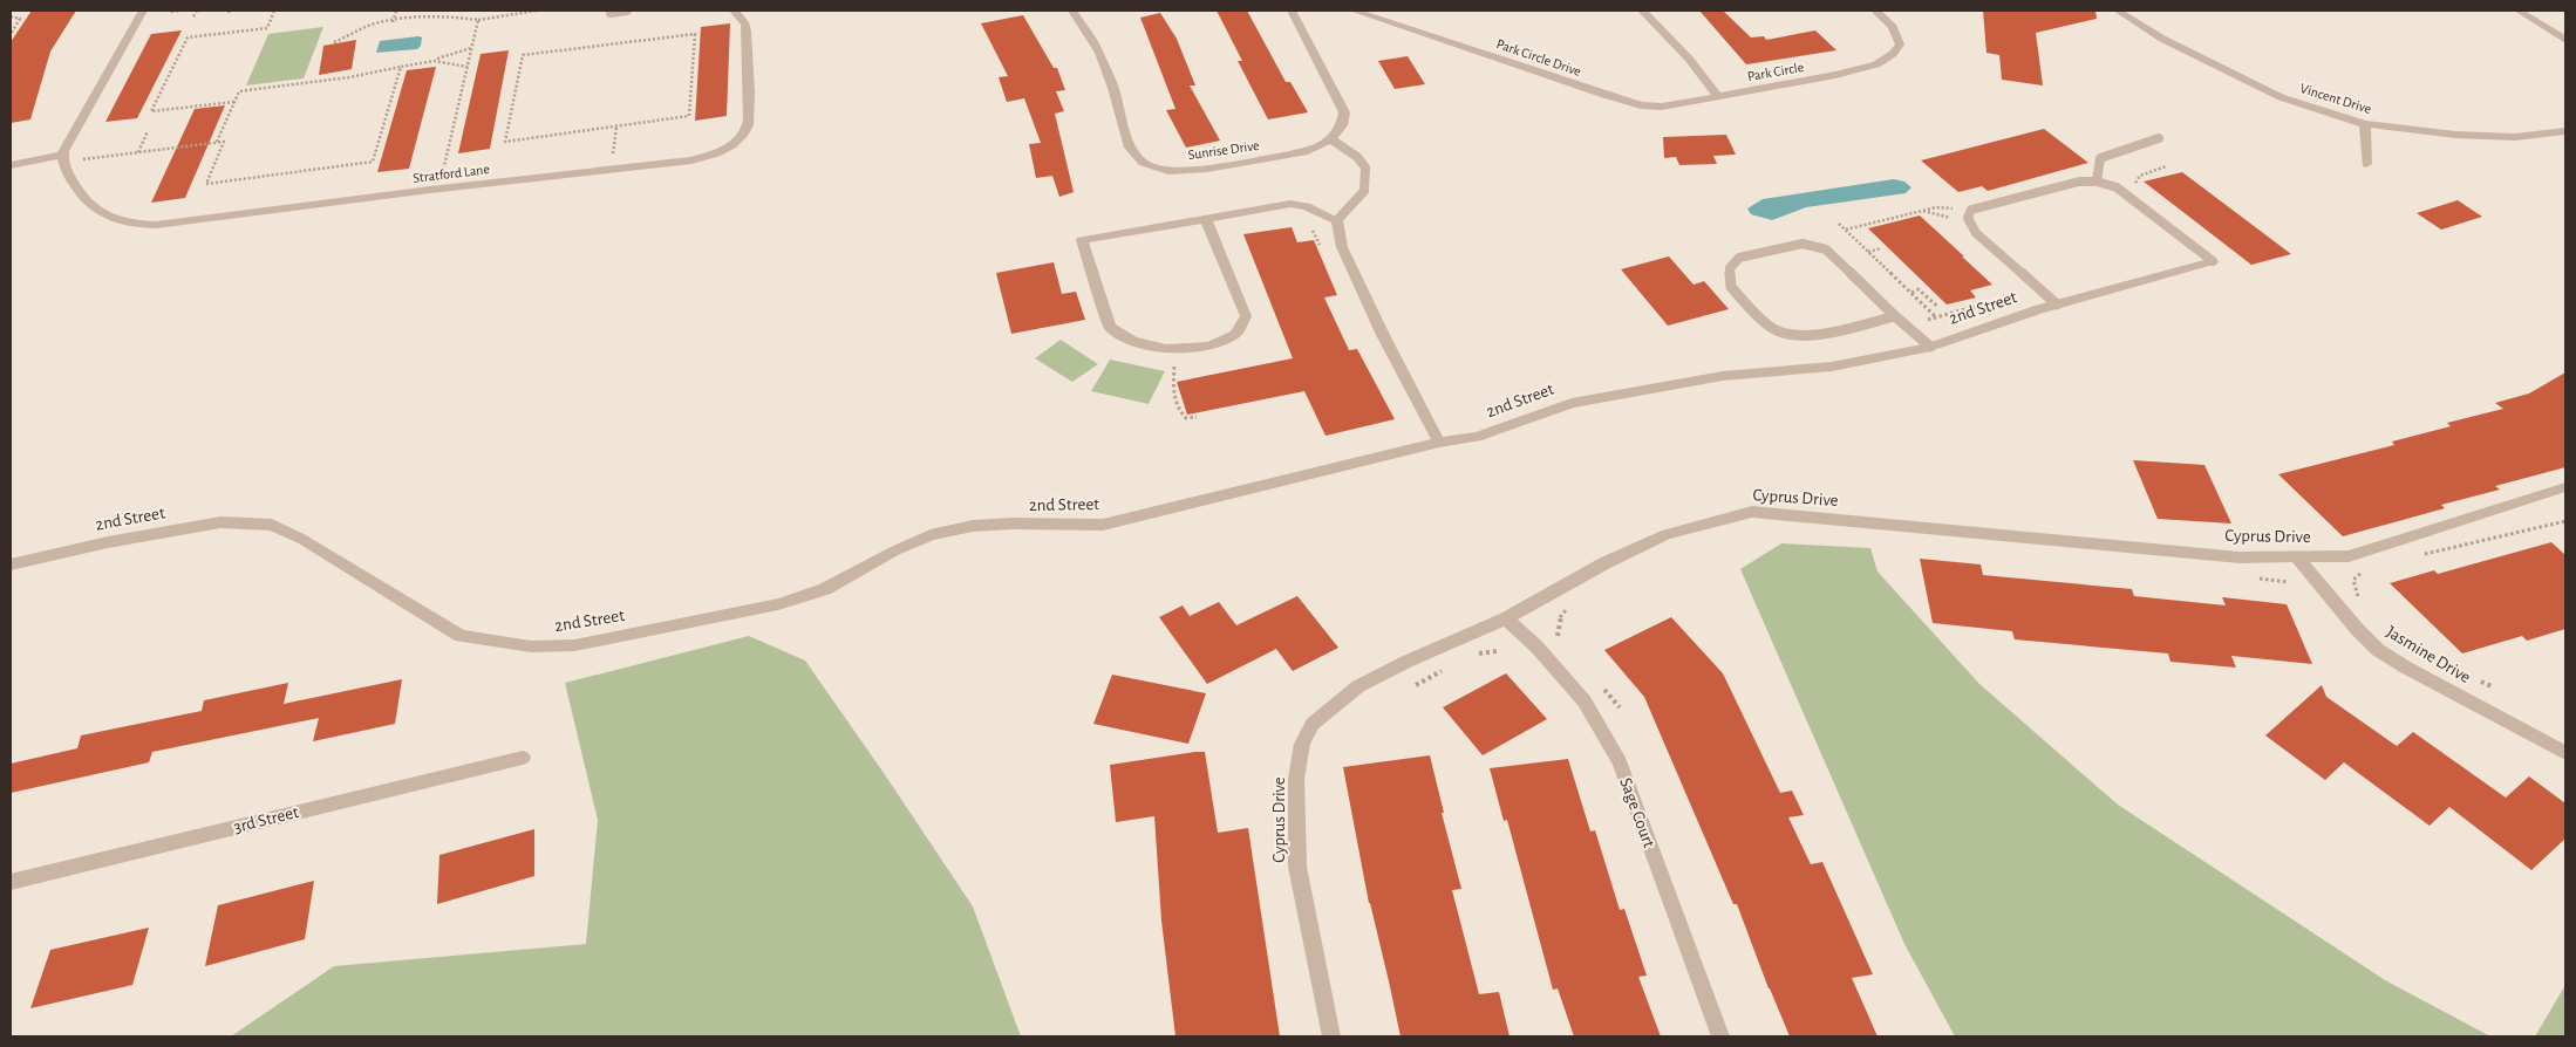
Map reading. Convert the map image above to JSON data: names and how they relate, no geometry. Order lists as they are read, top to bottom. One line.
{"streets":{"street":["Park Circle Drive","Park Circle","Vincent Drive","Sunrise Drive","Stratford Lane","2nd Street","Cyprus Drive","Jasmine Drive","Sage Court","3rd Street"]},"crossings":[["Park Circle Drive","Park Circle"],["Cyprus Drive","Jasmine Drive"],["Cyprus Drive","Sage Court"]]}
